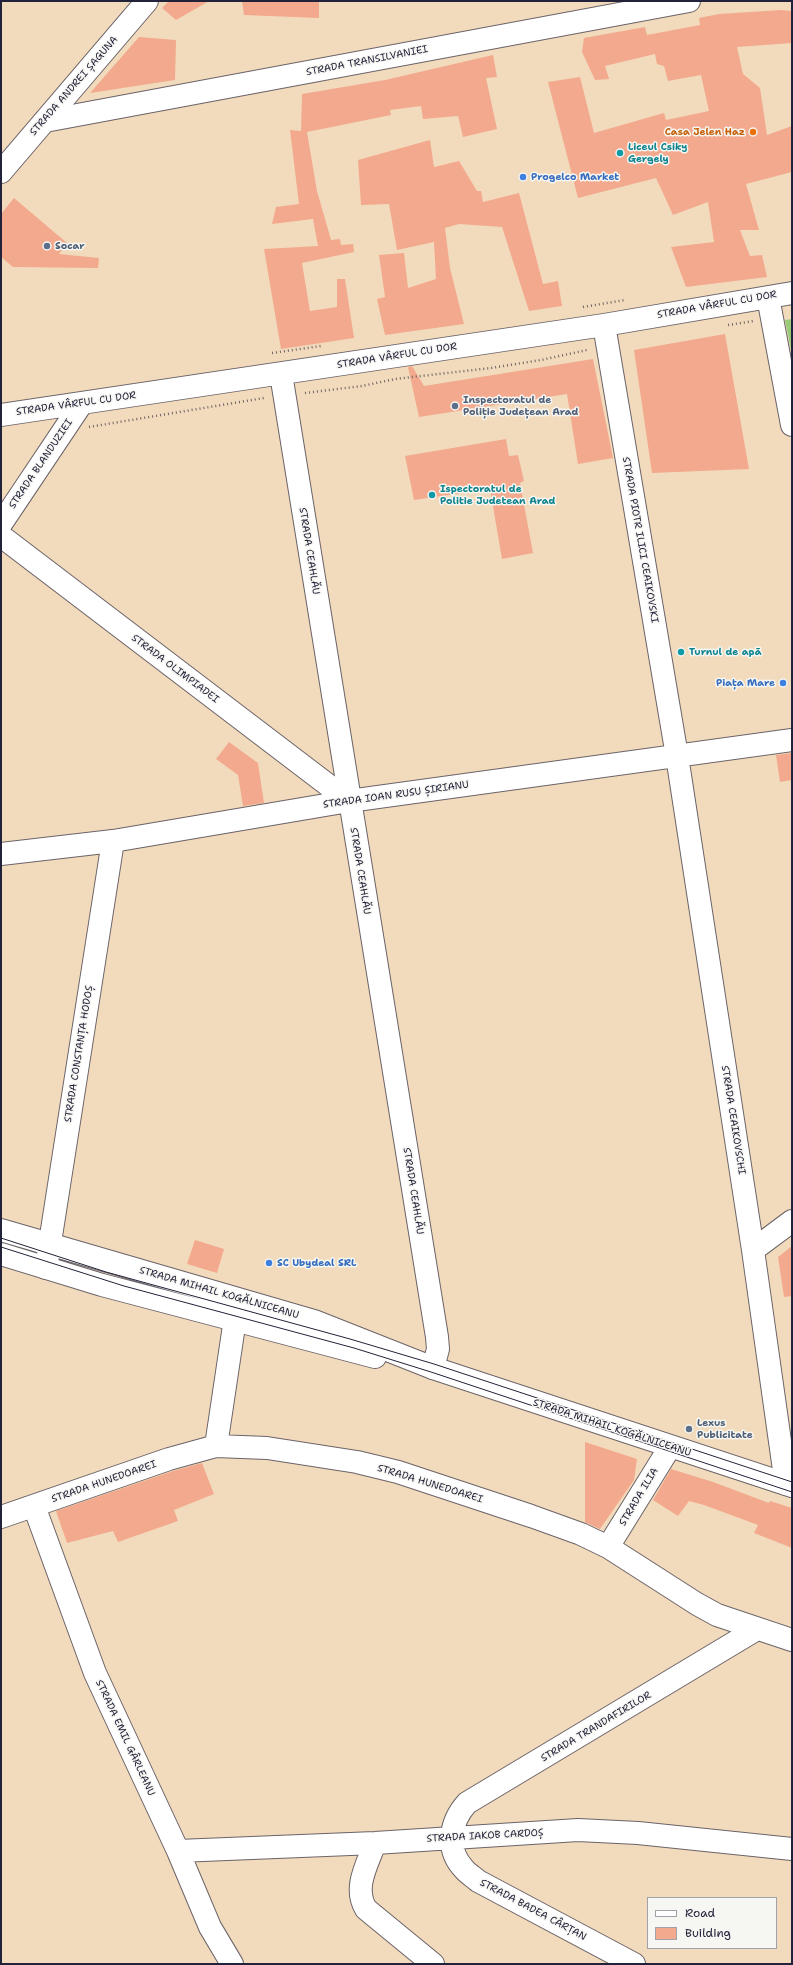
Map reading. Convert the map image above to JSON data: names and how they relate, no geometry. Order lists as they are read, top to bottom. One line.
{"streets":{"street":["STRADA TRANSILVANIEI","STRADA ANDREI ȘAGUNA","STRADA VÂRFUL CU DOR","STRADA BLANDUZIEI","STRADA PIOTR ILICI CEAIKOVSKI","STRADA CEAHLĂU","STRADA OLIMPIADEI","STRADA IOAN RUSU ȘIRIANU","STRADA CONSTANȚA HODOȘ","STRADA CEAIKOVSCHI","STRADA MIHAIL KOGĂLNICEANU","STRADA HUNEDOAREI","STRADA ILIA","STRADA TRANDAFIRILOR","STRADA EMIL GÂRLEANU","STRADA IAKOB CARDOȘ","STRADA BADEA CÂRȚAN"]},"crossings":[["STRADA TRANSILVANIEI","STRADA ANDREI ȘAGUNA"],["STRADA VÂRFUL CU DOR","STRADA BLANDUZIEI"],["STRADA VÂRFUL CU DOR","STRADA PIOTR ILICI CEAIKOVSKI"],["STRADA VÂRFUL CU DOR","STRADA CEAHLĂU"],["STRADA PIOTR ILICI CEAIKOVSKI","STRADA IOAN RUSU ȘIRIANU"],["STRADA PIOTR ILICI CEAIKOVSKI","STRADA CEAIKOVSCHI"],["STRADA CEAHLĂU","STRADA OLIMPIADEI"],["STRADA CEAHLĂU","STRADA IOAN RUSU ȘIRIANU"],["STRADA CEAHLĂU","STRADA MIHAIL KOGĂLNICEANU"],["STRADA OLIMPIADEI","STRADA IOAN RUSU ȘIRIANU"],["STRADA IOAN RUSU ȘIRIANU","STRADA CONSTANȚA HODOȘ"],["STRADA IOAN RUSU ȘIRIANU","STRADA CEAIKOVSCHI"],["STRADA CONSTANȚA HODOȘ","STRADA MIHAIL KOGĂLNICEANU"],["STRADA CEAIKOVSCHI","STRADA MIHAIL KOGĂLNICEANU"],["STRADA MIHAIL KOGĂLNICEANU","STRADA ILIA"],["STRADA HUNEDOAREI","STRADA ILIA"],["STRADA HUNEDOAREI","STRADA TRANDAFIRILOR"],["STRADA HUNEDOAREI","STRADA EMIL GÂRLEANU"],["STRADA TRANDAFIRILOR","STRADA IAKOB CARDOȘ"],["STRADA TRANDAFIRILOR","STRADA BADEA CÂRȚAN"],["STRADA EMIL GÂRLEANU","STRADA IAKOB CARDOȘ"],["STRADA IAKOB CARDOȘ","STRADA BADEA CÂRȚAN"]],"places":["Casa Jelen Haz","Liceul Csiky Gergely","Progelco Market","Socar","Inspectoratul de Poliție Județean Arad","Ispectoratul de Politie Judetean Arad","Turnul de apă","Piața Mare","SC Ubydeal SRL","Lexus Publicitate"],"legend":["Road","Building"]}
